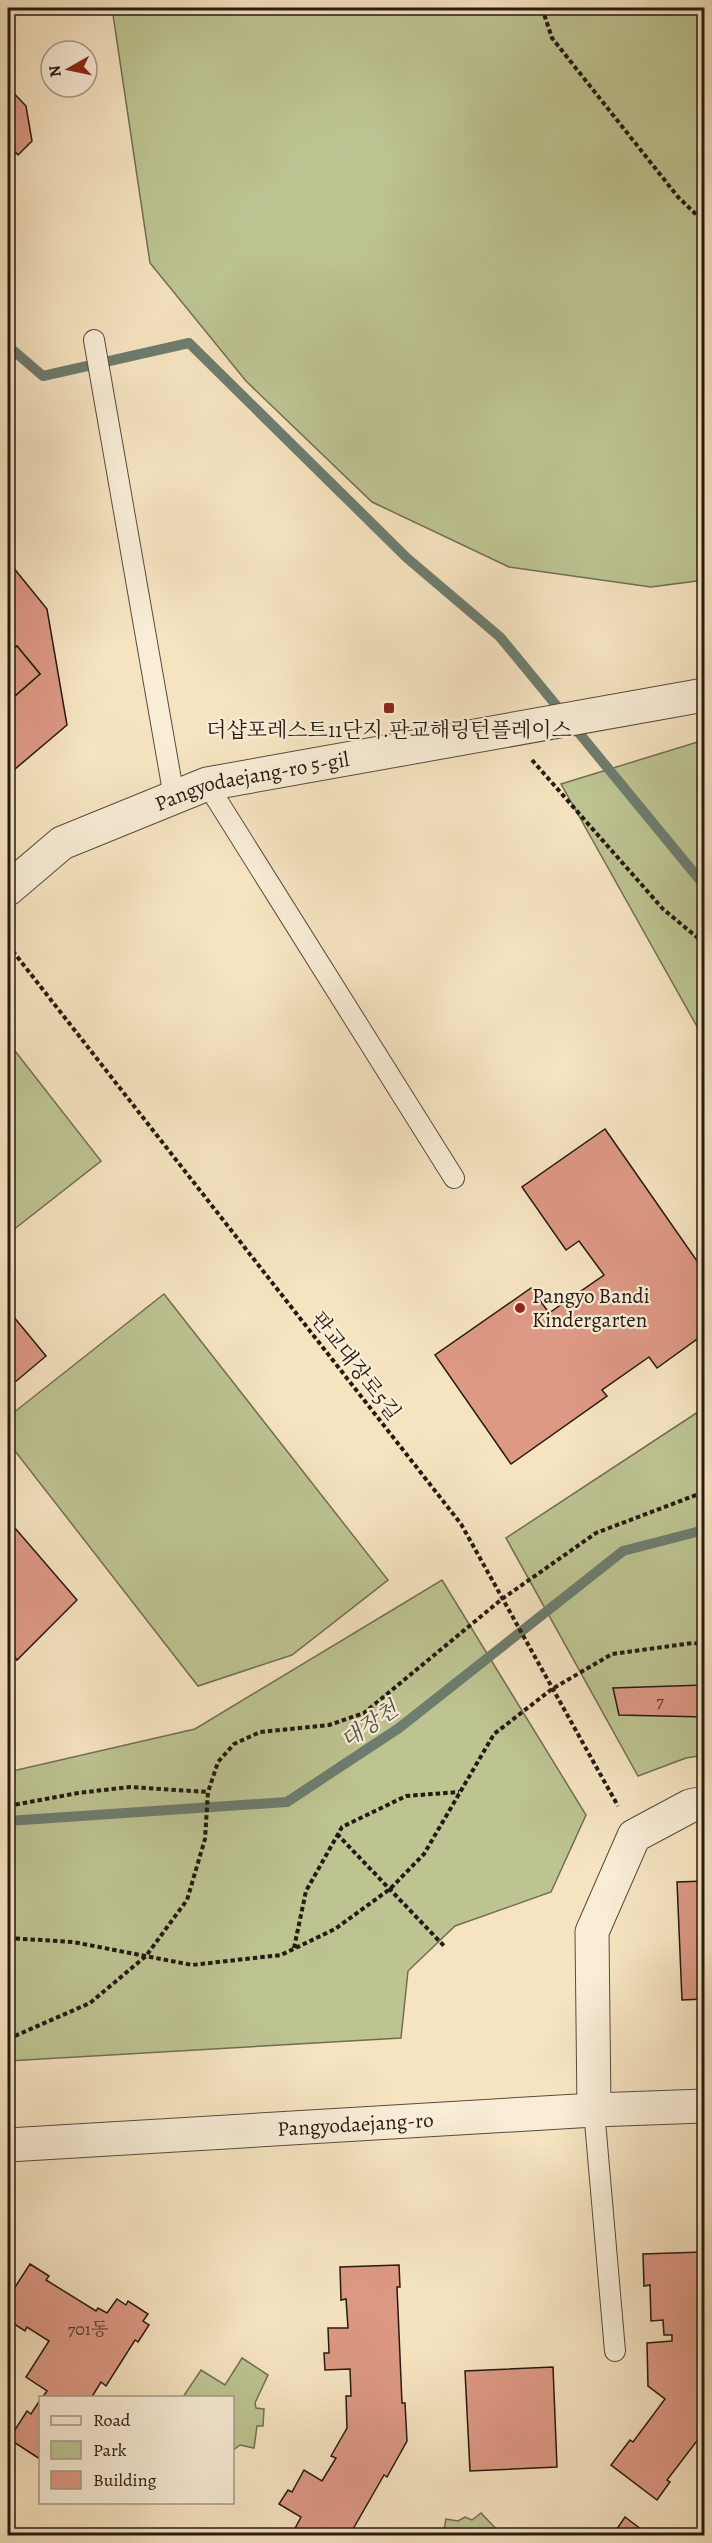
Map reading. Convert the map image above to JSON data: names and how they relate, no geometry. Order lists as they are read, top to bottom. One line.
{"streets":{"street":["Pangyodaejang-ro 5-gil","Pangyodaejang-ro"],"path":["판교대장로5길"]},"water":["대장천"],"places":{"transit":["더샵포레스트11단지.판교해링턴플레이스"],"other":["Pangyo Bandi Kindergarten"]},"house_numbers":["7","701동"],"legend":["Road","Park","Building"],"north":"left"}
